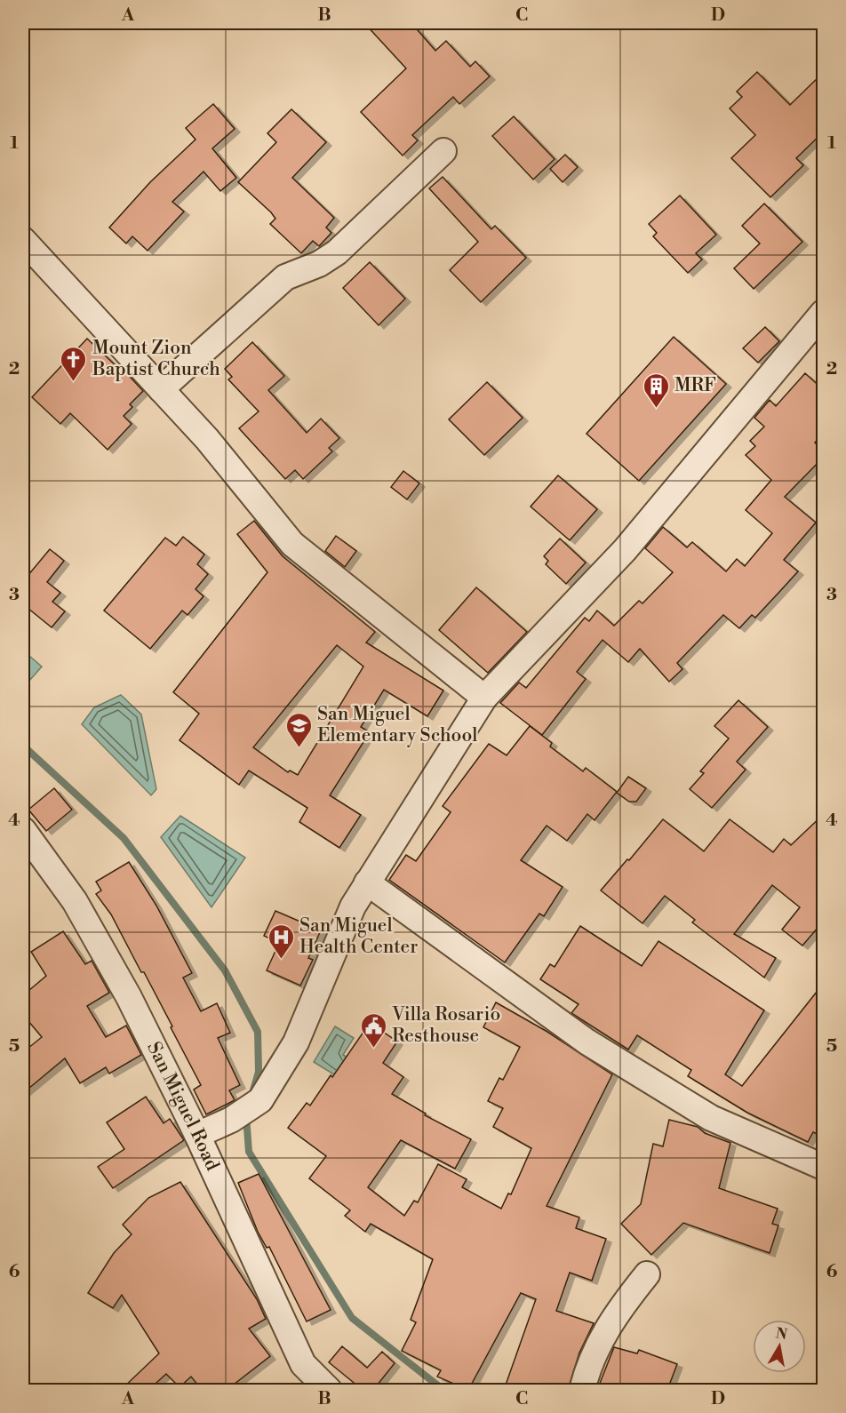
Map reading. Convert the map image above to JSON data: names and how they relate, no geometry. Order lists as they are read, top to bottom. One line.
{"streets":{"street":["San Miguel Road"]},"places":{"church":["Mount Zion Baptist Church"],"building":["MRF"],"school or university":["San Miguel Elementary School"],"hospital":["San Miguel Health Center"],"public building":["Villa Rosario Resthouse"]},"north":"top","grid":{"columns":["A","B","C","D"],"rows":["1","2","3","4","5","6"]}}
